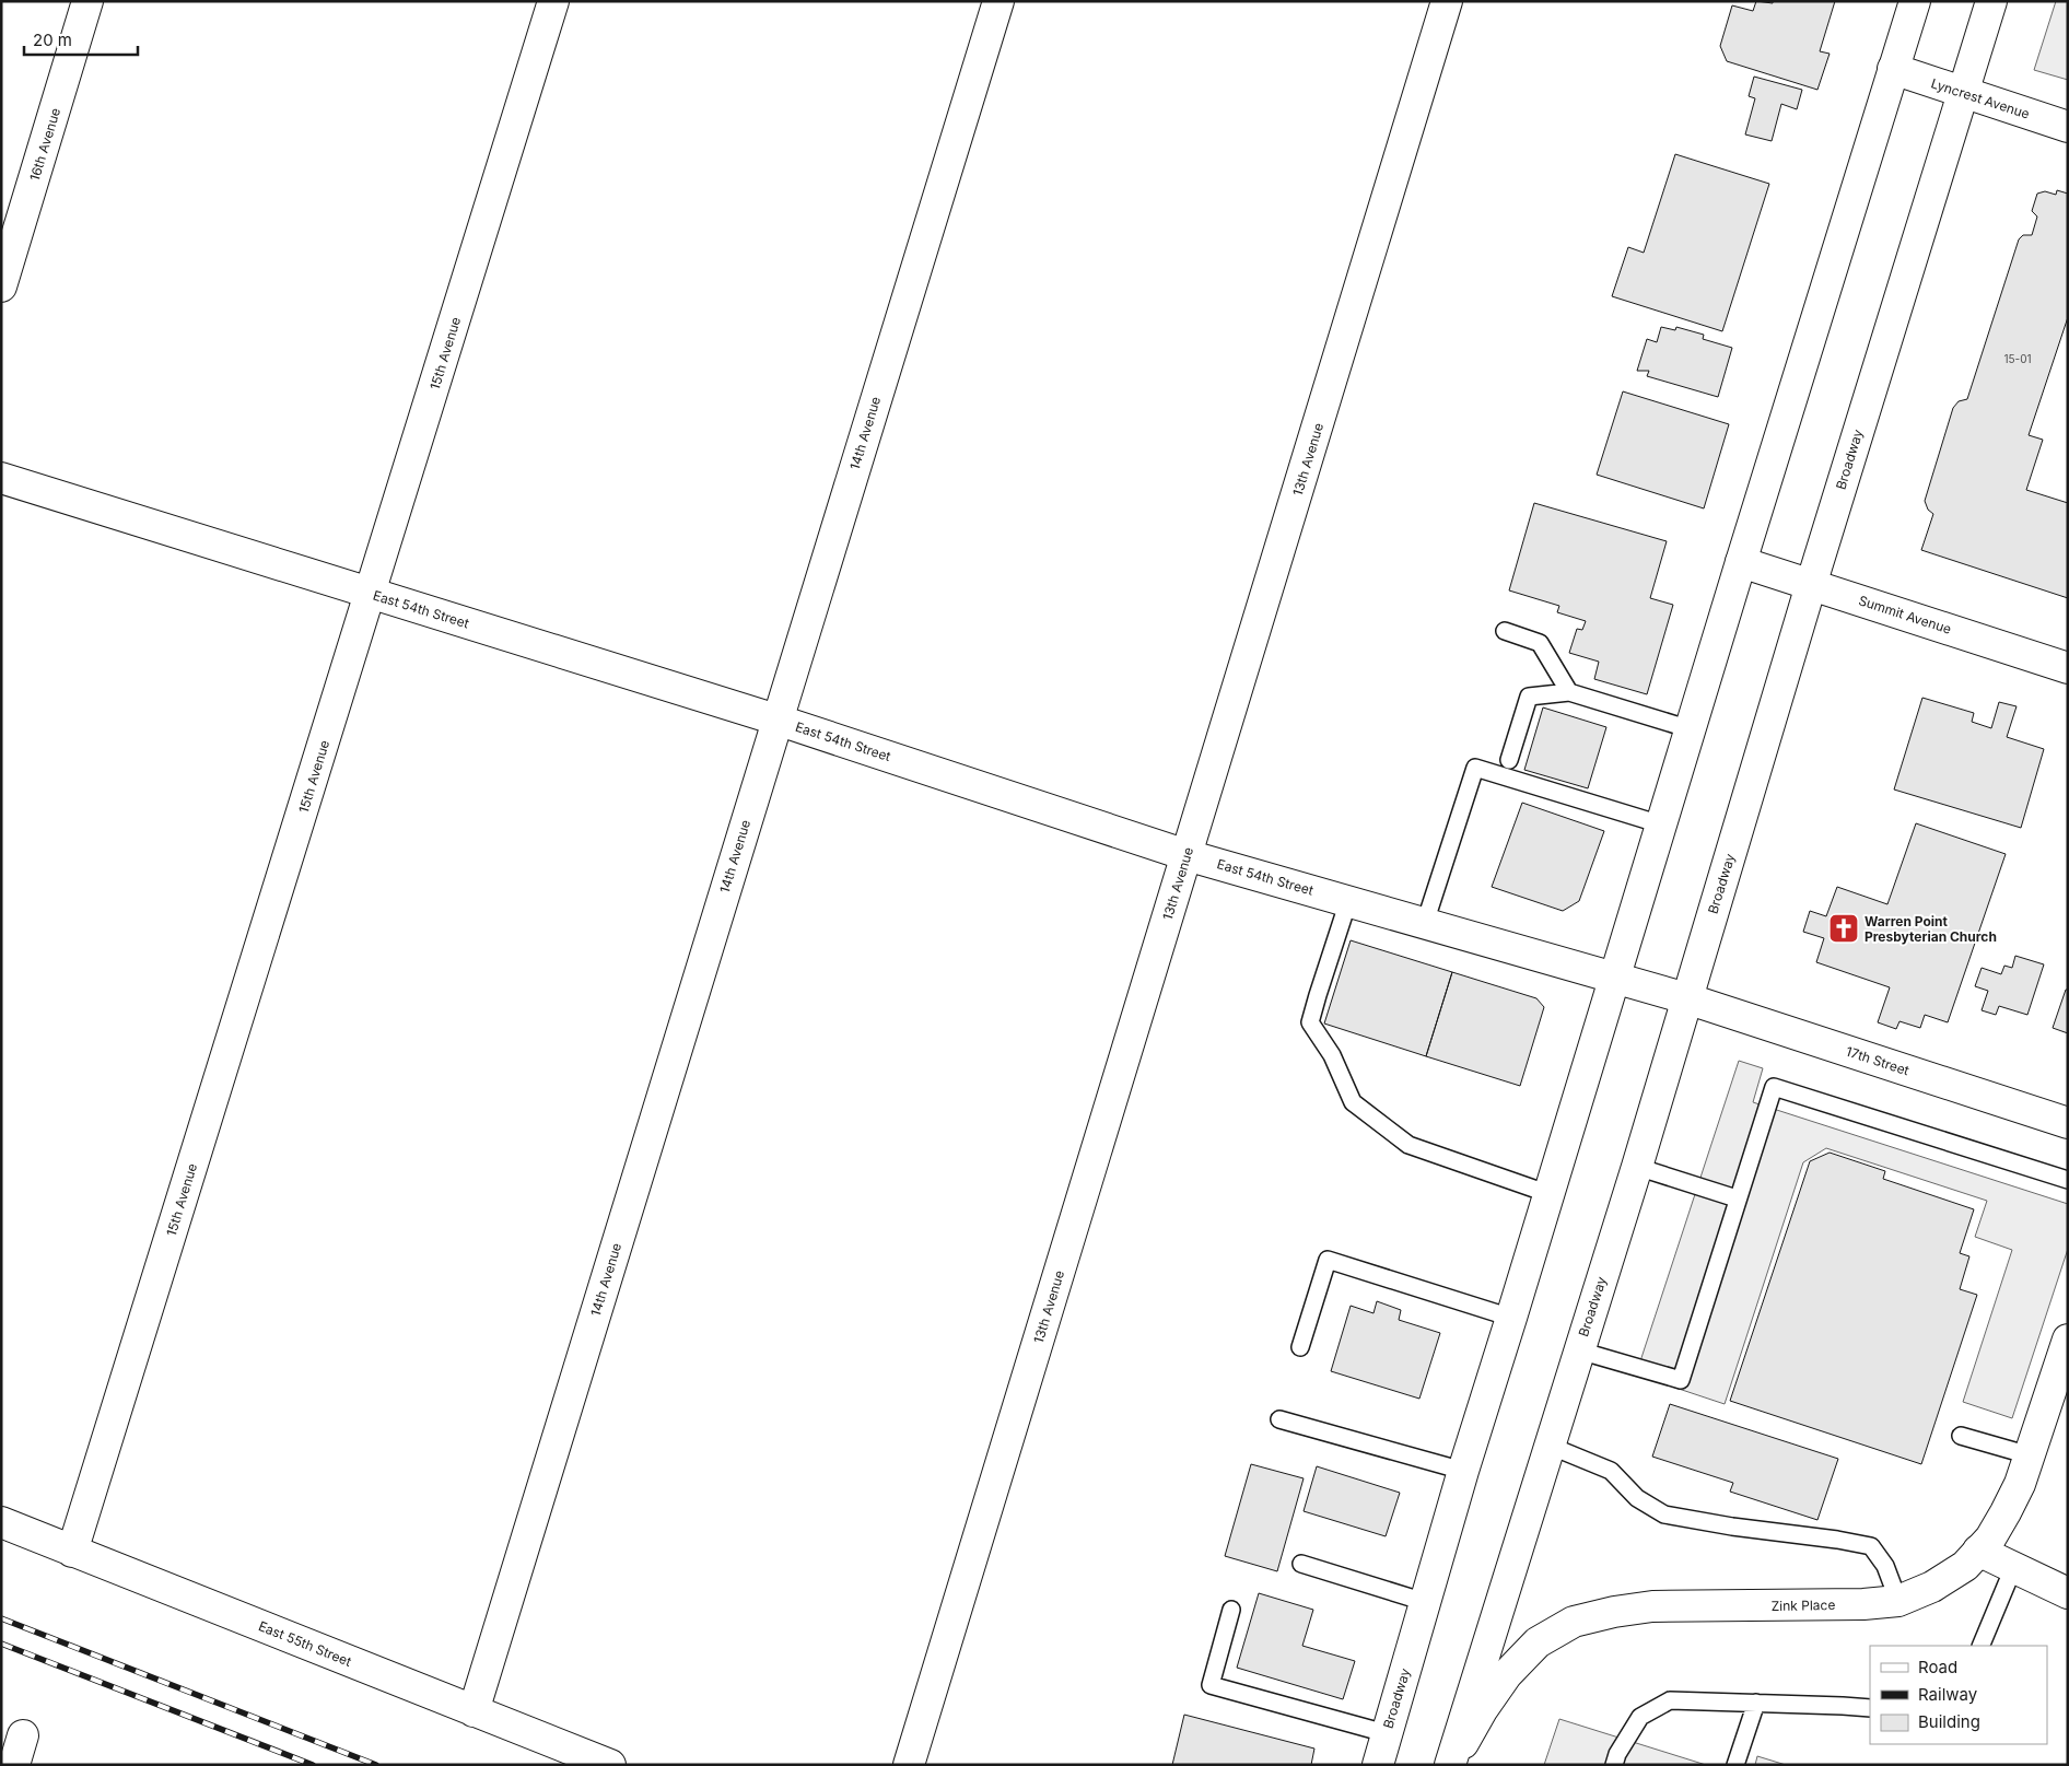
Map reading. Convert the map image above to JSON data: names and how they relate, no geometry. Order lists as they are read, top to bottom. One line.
{"streets":{"street":["Lyncrest Avenue","16th Avenue","15th Avenue","14th Avenue","13th Avenue","Broadway","East 54th Street","Summit Avenue","17th Street","Zink Place","East 55th Street"]},"crossings":[["Lyncrest Avenue","Broadway"],["15th Avenue","East 54th Street"],["15th Avenue","East 55th Street"],["14th Avenue","East 54th Street"],["14th Avenue","East 55th Street"],["13th Avenue","East 54th Street"],["Broadway","East 54th Street"],["Broadway","Summit Avenue"],["Broadway","17th Street"],["Broadway","Zink Place"],["East 54th Street","17th Street"]],"places":{"church":["Warren Point Presbyterian Church"]},"house_numbers":["15-01"],"legend":["Road","Railway","Building"],"scale_bar":"20 m"}
